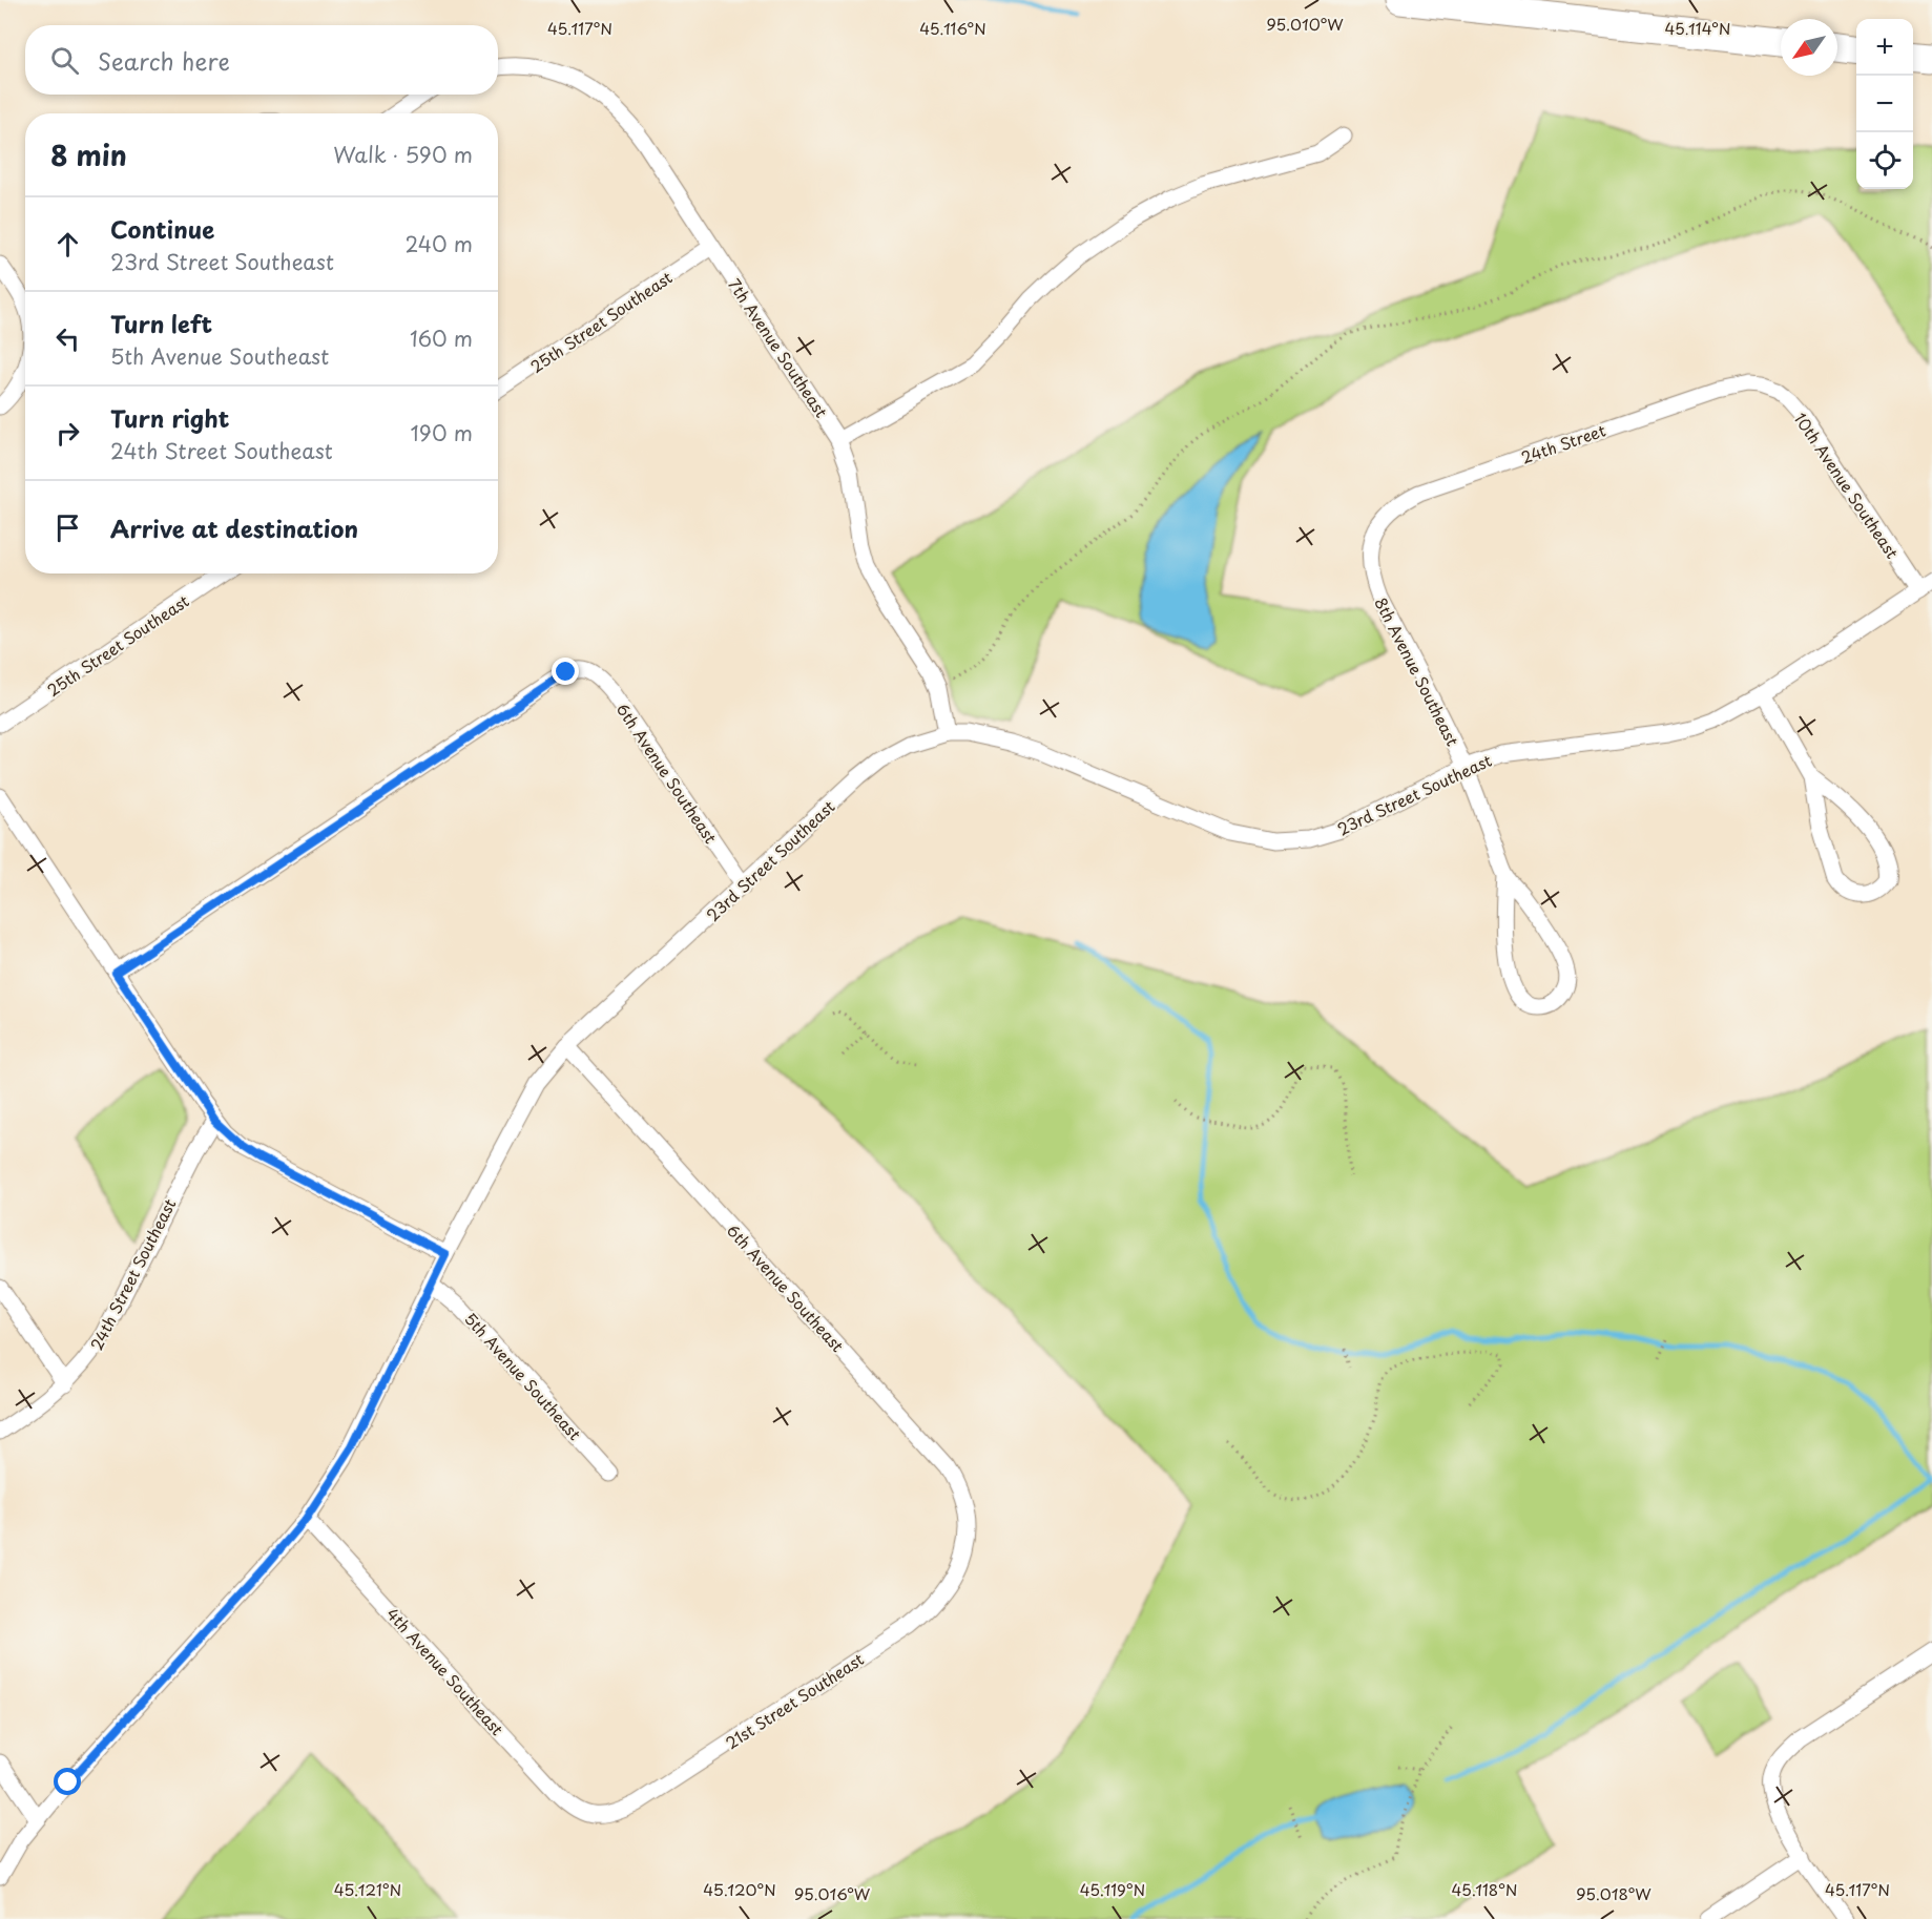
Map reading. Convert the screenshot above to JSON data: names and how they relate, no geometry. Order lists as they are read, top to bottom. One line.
{"streets":{"street":["25th Street Southeast","7th Avenue Southeast","24th Street","10th Avenue Southeast","8th Avenue Southeast","6th Avenue Southeast","23rd Street Southeast","24th Street Southeast","5th Avenue Southeast","4th Avenue Southeast","21st Street Southeast"]},"crossings":[["25th Street Southeast","7th Avenue Southeast"],["7th Avenue Southeast","23rd Street Southeast"],["24th Street","10th Avenue Southeast"],["24th Street","8th Avenue Southeast"],["10th Avenue Southeast","23rd Street Southeast"],["8th Avenue Southeast","23rd Street Southeast"],["6th Avenue Southeast","23rd Street Southeast"],["6th Avenue Southeast","21st Street Southeast"],["23rd Street Southeast","5th Avenue Southeast"],["23rd Street Southeast","4th Avenue Southeast"],["4th Avenue Southeast","21st Street Southeast"]],"north":"bottom left","page":{"map_buttons":["+","−"],"search":"Search here","heading":["8 min","Walk · 590 m"],"list":[["Continue","23rd Street Southeast","240 m"],["Turn left","5th Avenue Southeast","160 m"],["Turn right","24th Street Southeast","190 m"],"Arrive at destination"]},"coordinates":["95.010°W","45.117°N","45.116°N","45.114°N","45.121°N","45.120°N","45.119°N","45.118°N","95.016°W","95.018°W"]}
